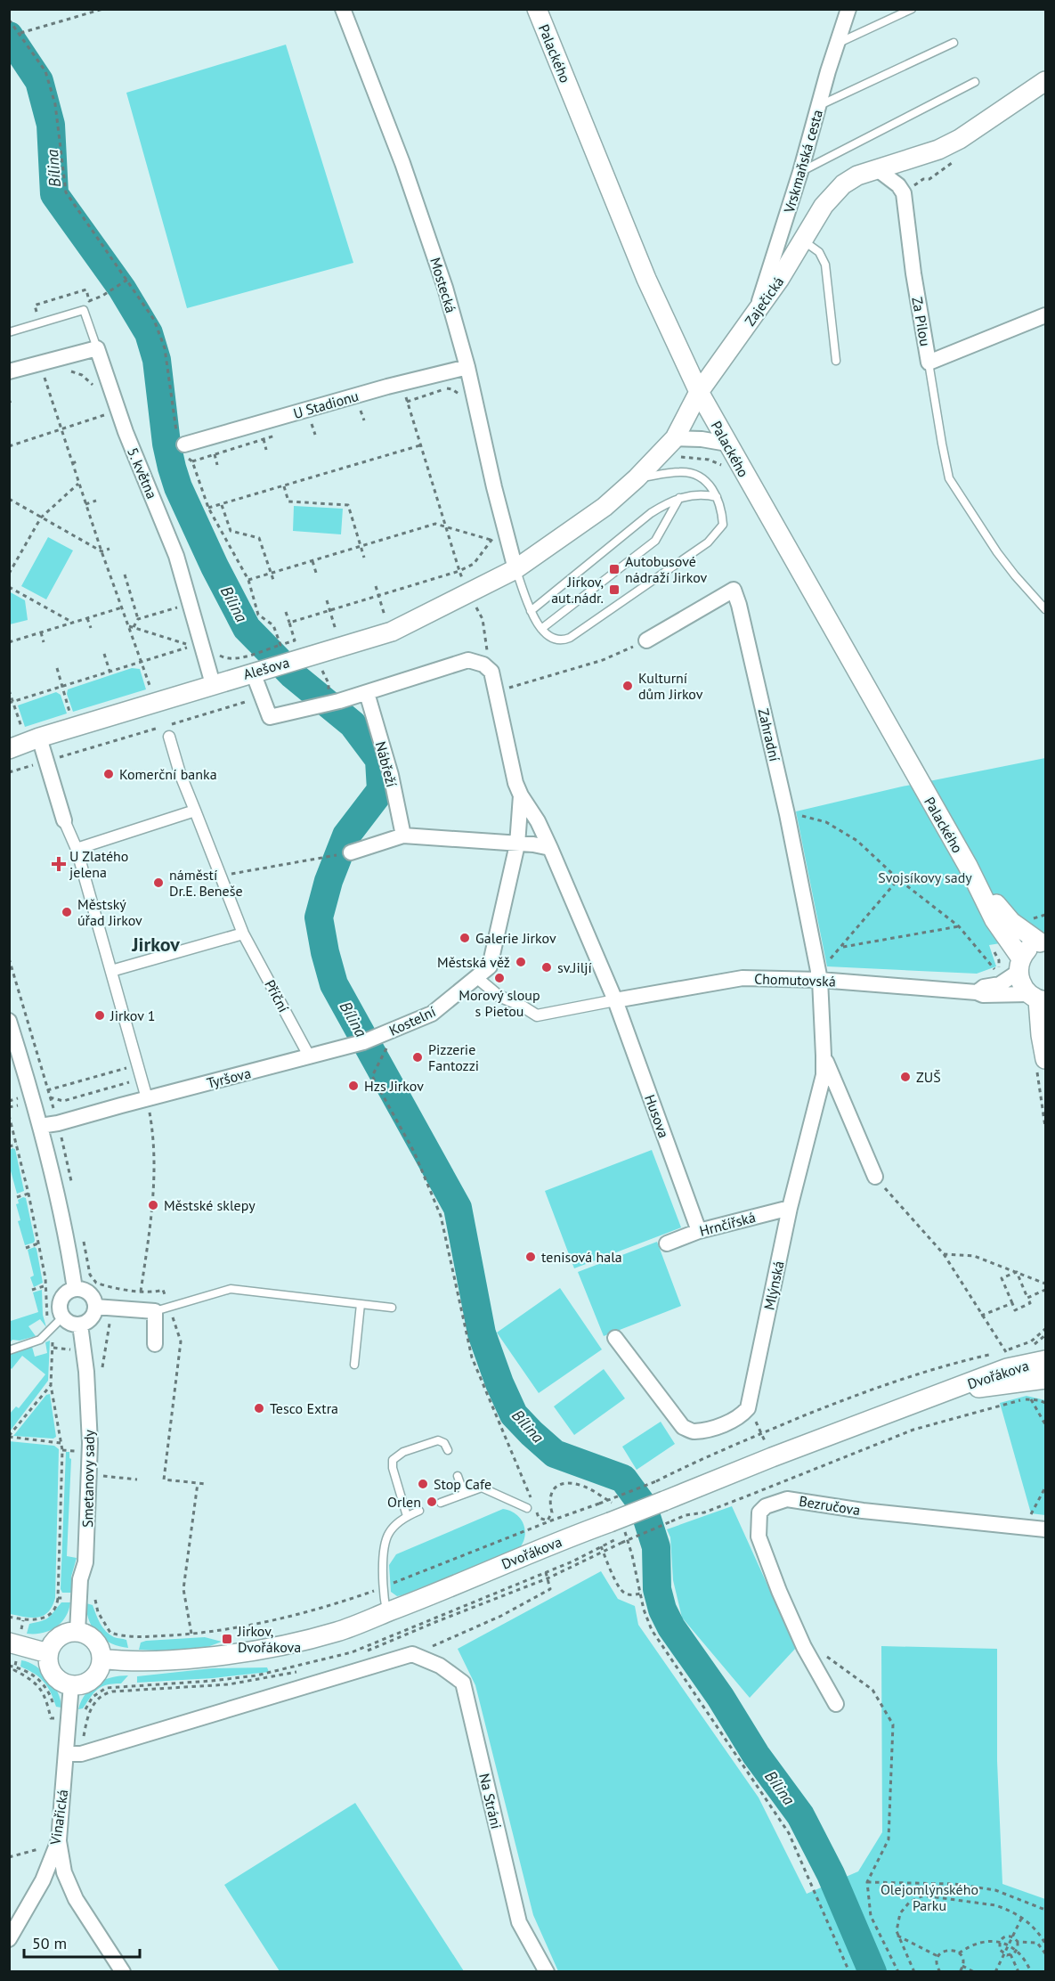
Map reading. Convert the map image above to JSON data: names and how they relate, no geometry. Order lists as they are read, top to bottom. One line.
{"streets":{"street":["Palackého","Vrskmaňská cesta","Mostecká","Zaječická","Za Pilou","U Stadionu","5. května","Alešova","Zahradní","Nábřeží","Chomutovská","Příční","Kostelní","Tyršova","Husova","Hrnčířská","Mlýnská","Dvořákova","Smetanovy sady","Bezručova","Na Stráni","Vinařická"]},"crossings":[["Palackého","Zaječická"],["Palackého","Chomutovská"],["Vrskmaňská cesta","Zaječická"],["Mostecká","Zaječická"],["Mostecká","U Stadionu"],["Mostecká","Alešova"],["Zaječická","Za Pilou"],["Zaječická","Alešova"],["5. května","Alešova"],["Zahradní","Chomutovská"],["Zahradní","Mlýnská"],["Chomutovská","Kostelní"],["Chomutovská","Husova"],["Chomutovská","Mlýnská"],["Příční","Kostelní"],["Příční","Tyršova"],["Kostelní","Tyršova"],["Kostelní","Husova"],["Husova","Hrnčířská"],["Hrnčířská","Mlýnská"],["Dvořákova","Smetanovy sady"],["Dvořákova","Vinařická"],["Smetanovy sady","Vinařická"]],"districts":["Jirkov"],"water":["Bílina"],"parks":["Svojsíkovy sady","Olejomlýnského Parku"],"places":{"transit":["Autobusové nádraží Jirkov","Jirkov, aut.nádr.","Jirkov, Dvořákova"],"other":["Kulturní dům Jirkov","Komerční banka","náměstí Dr.E. Beneše","Městský úřad Jirkov","Galerie Jirkov","Městská věž","sv.Jiljí","Morový sloup s Pietou","Jirkov 1","Pizzerie Fantozzi","ZUŠ","Hzs Jirkov","Městské sklepy","tenisová hala","Tesco Extra","Stop Cafe","Orlen"],"health":["U Zlatého jelena"]},"scale_bar":"50 m"}
